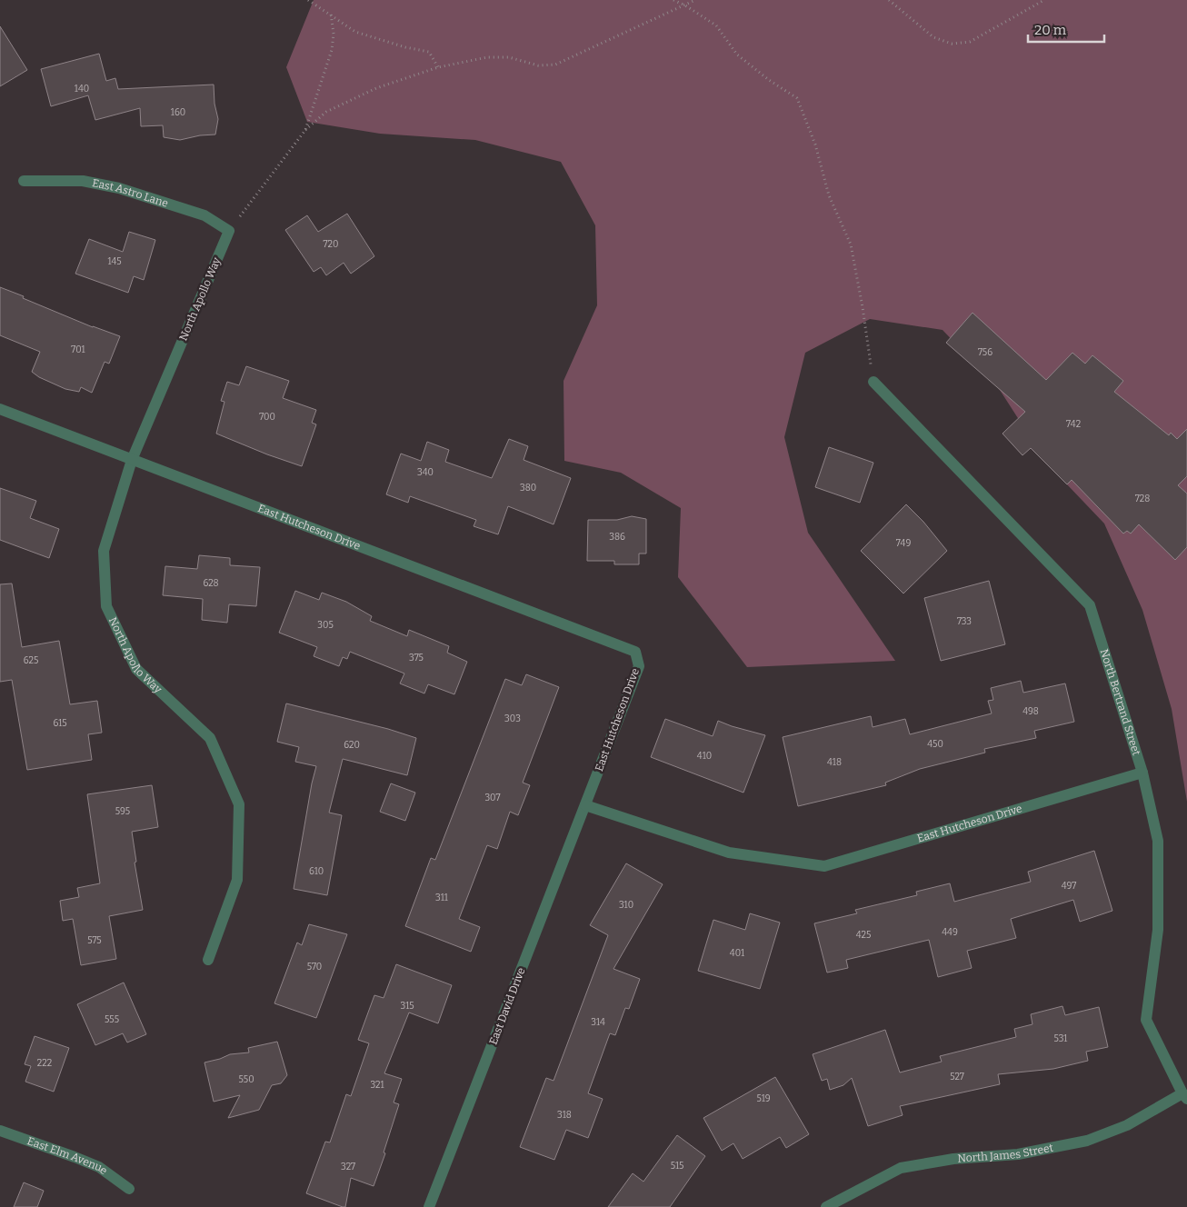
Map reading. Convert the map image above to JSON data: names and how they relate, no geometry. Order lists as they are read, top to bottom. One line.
{"streets":{"street":["East Astro Lane","North Apollo Way","East Hutcheson Drive","North Bertrand Street","East David Drive","North James Street","East Elm Avenue"]},"crossings":[["East Astro Lane","North Apollo Way"],["North Apollo Way","East Hutcheson Drive"],["East Hutcheson Drive","North Bertrand Street"],["East Hutcheson Drive","East David Drive"],["North Bertrand Street","North James Street"]],"house_numbers":["140","160","720","145","701","756","700","742","340","380","728","386","749","628","733","305","375","625","498","303","615","450","620","410","418","307","595","610","497","311","310","449","425","575","401","570","315","555","314","531","222","527","550","321","519","318","515","327"],"scale_bar":"20 m"}
